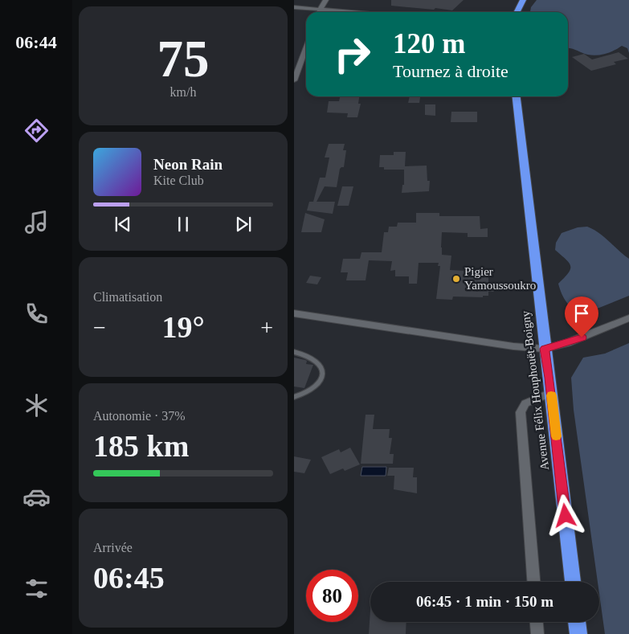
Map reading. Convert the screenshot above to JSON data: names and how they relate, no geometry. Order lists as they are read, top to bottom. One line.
{"streets":{"highway":["Avenue Félix Houphouët-Boigny"]},"places":["Pigier Yamoussoukro"],"page":{"tabs":"06:44","tile":[["75","km/h"],"Climatisation",["Autonomie · 37%","185 km"],["Arrivée","06:45"]],"turn":["120 m","Tournez à droite"],"song":["Neon Rain","Kite Club"],"heat":["−","19°","+"],"limit":"80","trip":"06:45 · 1 min · 150 m"}}
